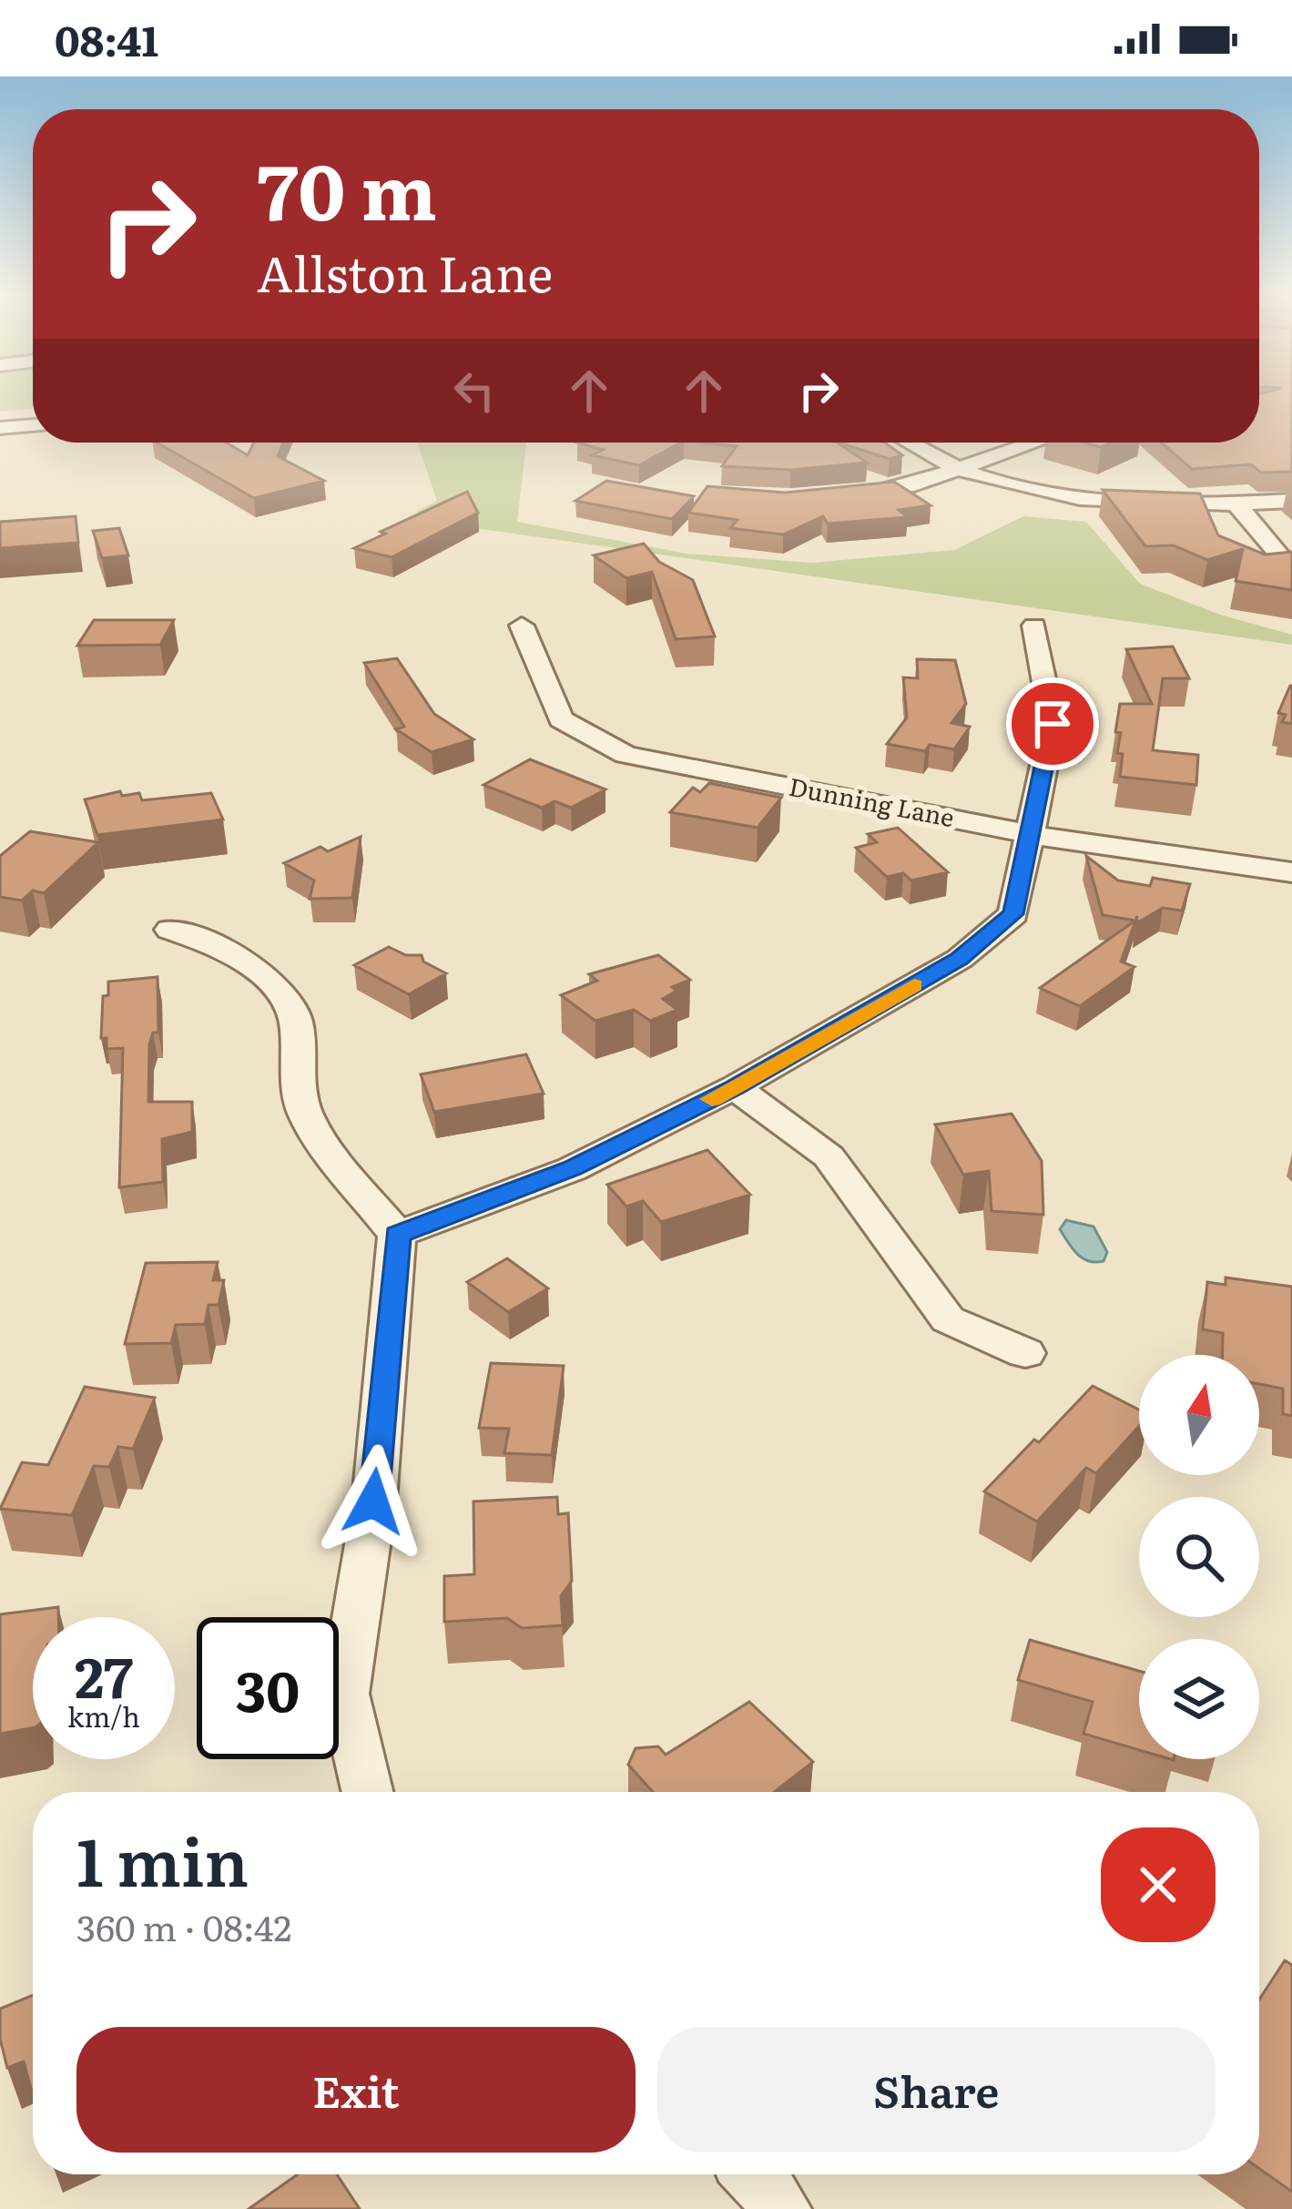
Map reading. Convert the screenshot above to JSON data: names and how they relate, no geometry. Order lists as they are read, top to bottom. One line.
{"streets":{"street":["Dunning Lane"]},"north":"top","page":{"status":"08:41","turn":["70 m","Allston Lane"],"speed":"27 km/h","limit":"30","heading":["1 min","360 m · 08:42"],"buttons":["Exit","Share"]}}
